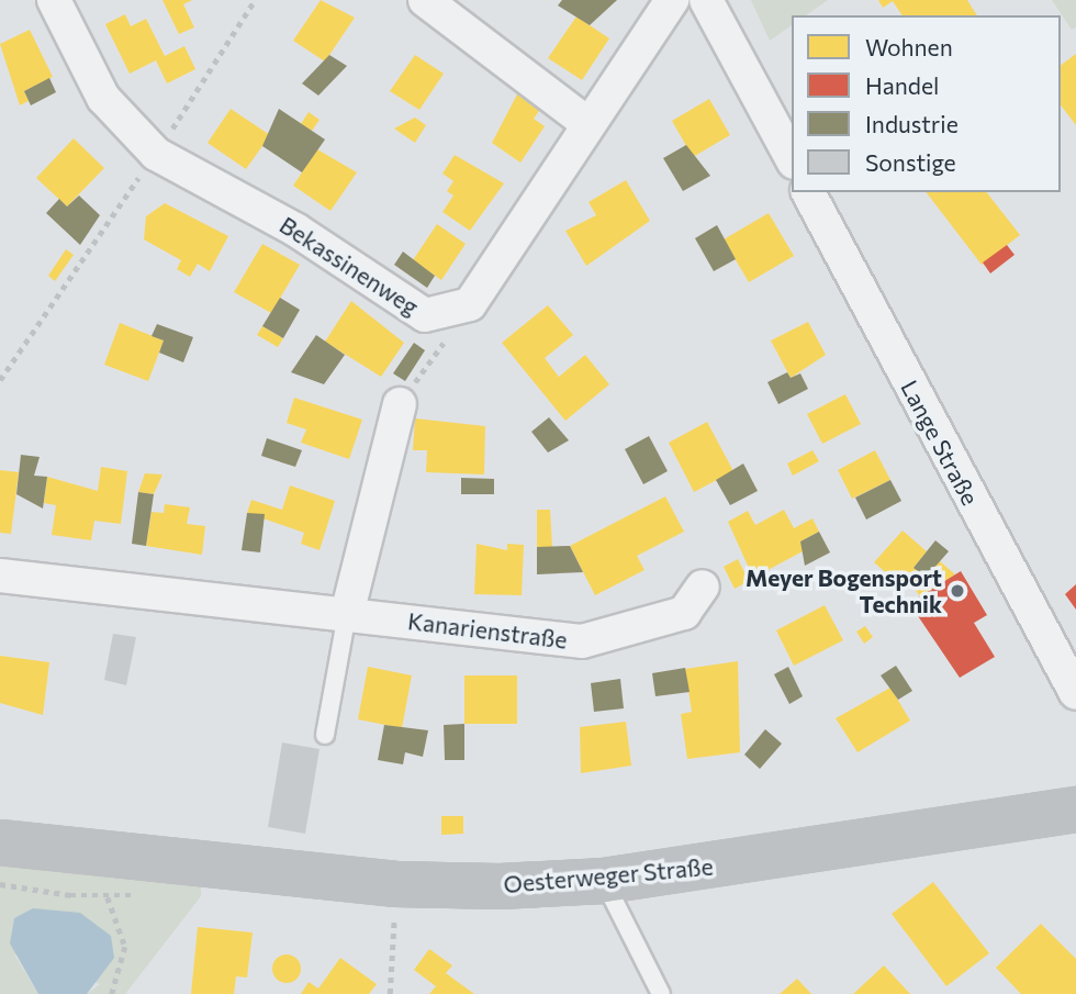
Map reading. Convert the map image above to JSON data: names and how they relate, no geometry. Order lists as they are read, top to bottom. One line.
{"streets":{"main road":["Oesterweger Straße"],"street":["Bekassinenweg","Lange Straße","Kanarienstraße"]},"places":["Meyer Bogensport Technik"],"legend":["Wohnen","Handel","Industrie","Sonstige"]}
